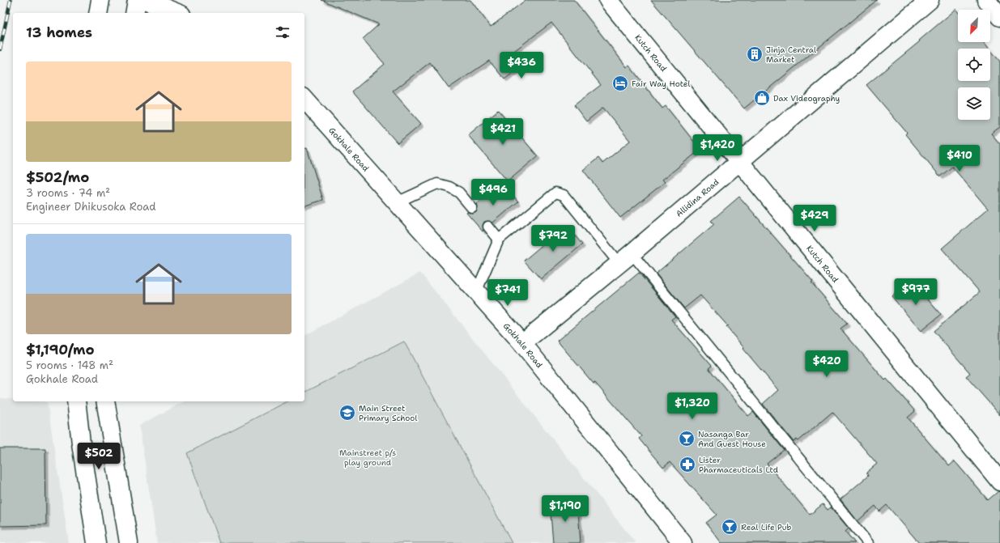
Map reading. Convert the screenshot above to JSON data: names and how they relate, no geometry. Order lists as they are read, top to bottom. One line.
{"streets":{"street":["Kutch Road","Gokhale Road","Allidina Road"]},"crossings":[["Kutch Road","Allidina Road"],["Gokhale Road","Allidina Road"]],"parks":["Mainstreet p/s play ground"],"places":{"building":["Jinja Central Market"],"hotel":["Fair Way Hotel"],"shop":["Dax Videography"],"school or university":["Main Street Primary School"],"bar":["Nasanga Bar And Guest House","Real Life Pub"],"pharmacy":["Lister Pharmaceuticals Ltd"]},"north":"bottom left","page":{"heading":"13 homes","price":["$436","$421","$1,420","$410","$496","$429","$792","$977","$741","$420","$1,320","$502","$1,190"],"list":[{"name":"$502/mo","note":"3 rooms · 74 m² · Engineer Dhikusoka Road"},{"name":"$1,190/mo","note":"5 rooms · 148 m² · Gokhale Road"}]}}
